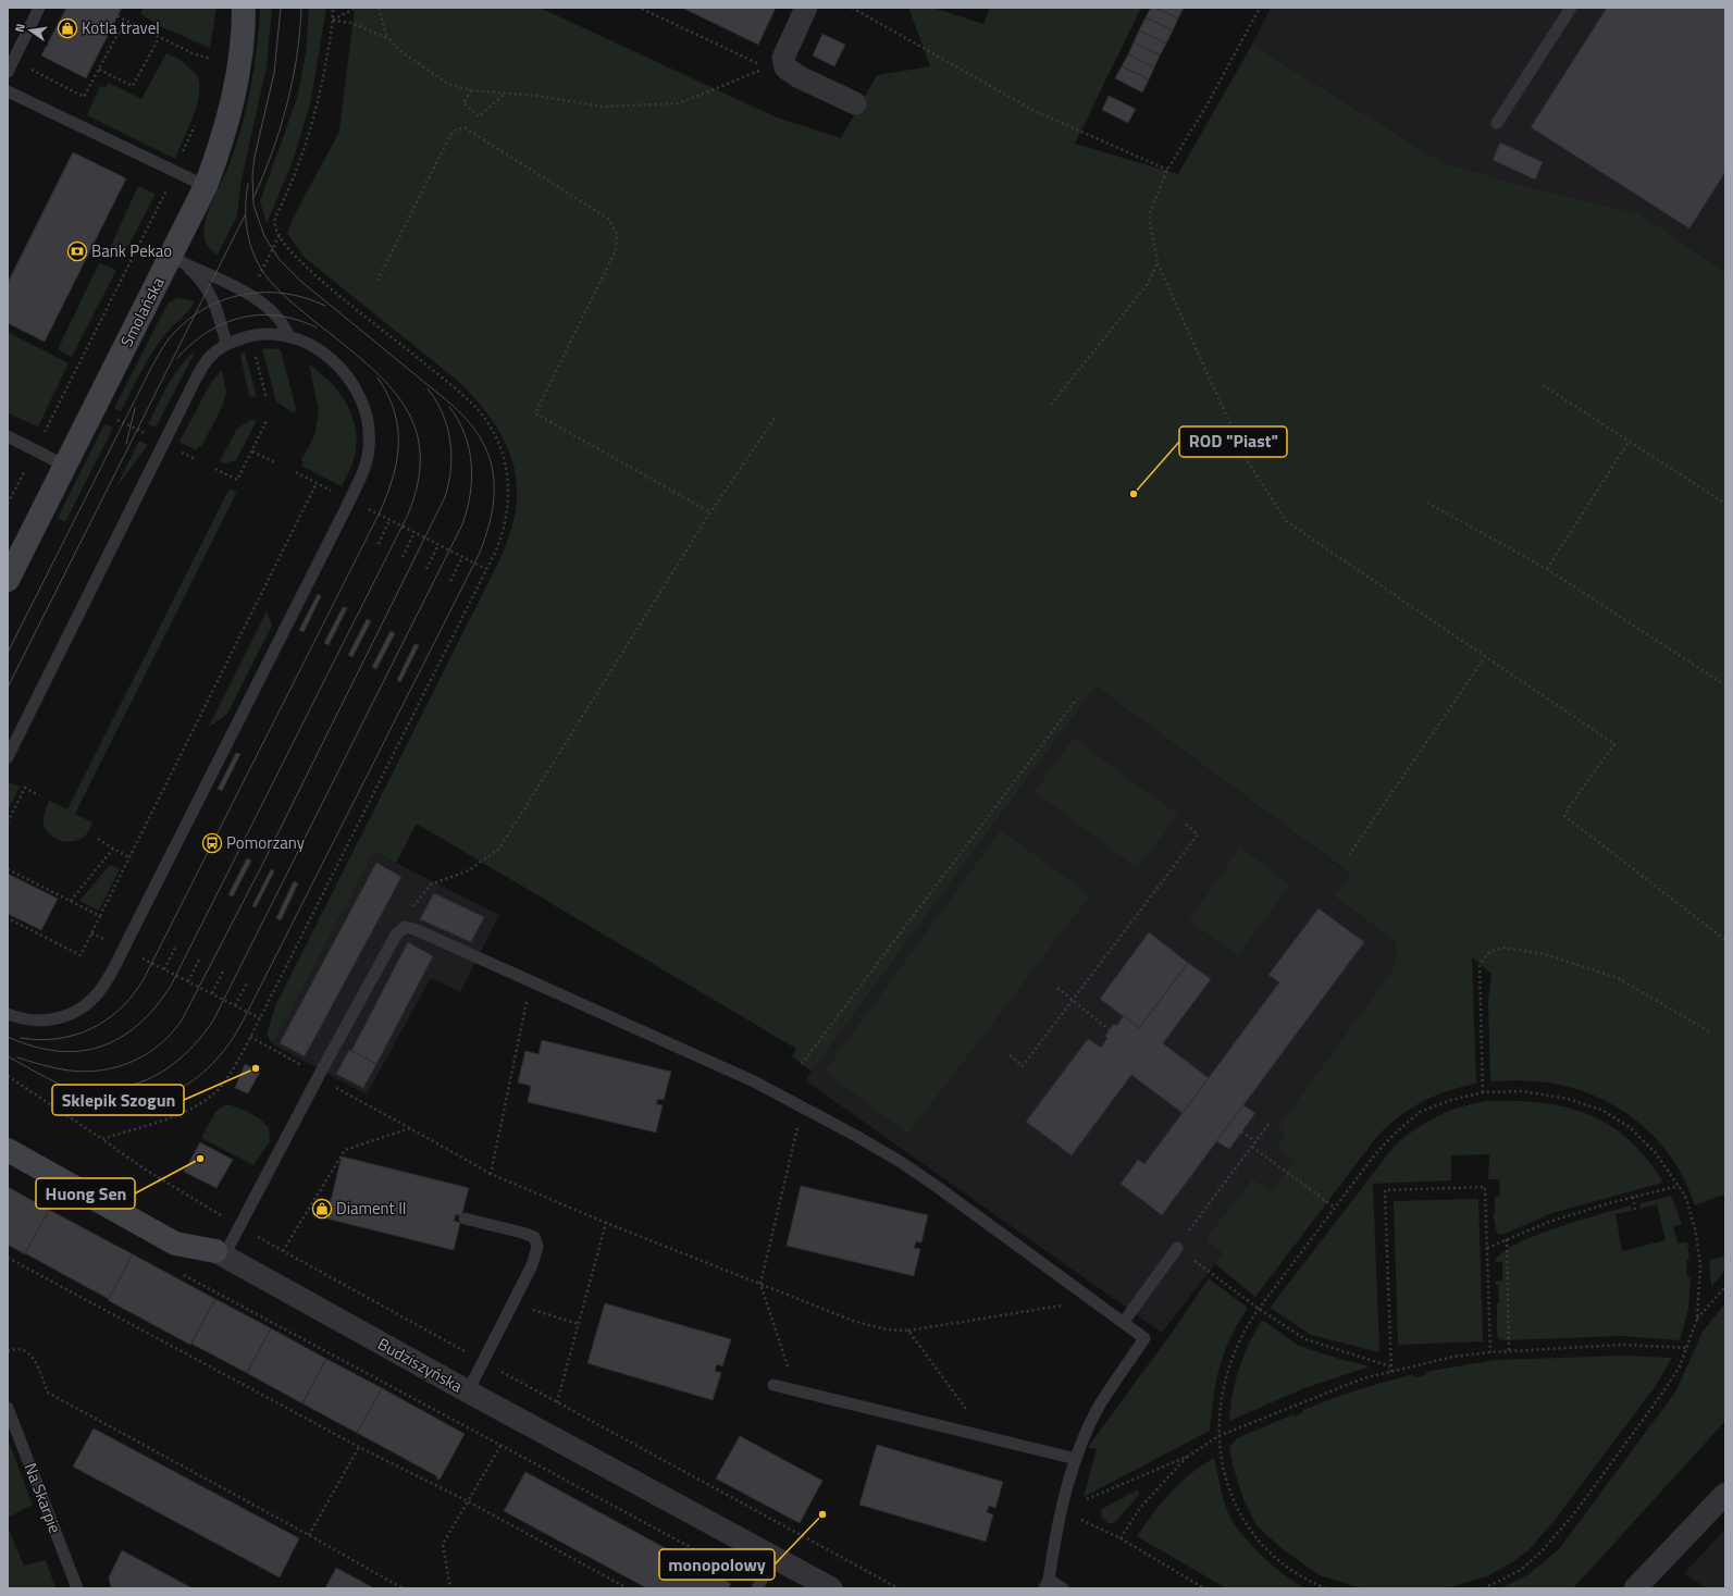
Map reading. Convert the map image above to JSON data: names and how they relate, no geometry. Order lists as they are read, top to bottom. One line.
{"streets":{"street":["Smolańska","Budziszyńska"],"lane":["Na Skarpie"]},"places":{"shop":["Kotla travel","Diament II"],"bank":["Bank Pekao"],"other":["ROD \"Piast\"","Sklepik Szogun","Huong Sen","monopolowy"],"bus stop":["Pomorzany"]},"north":"left"}
